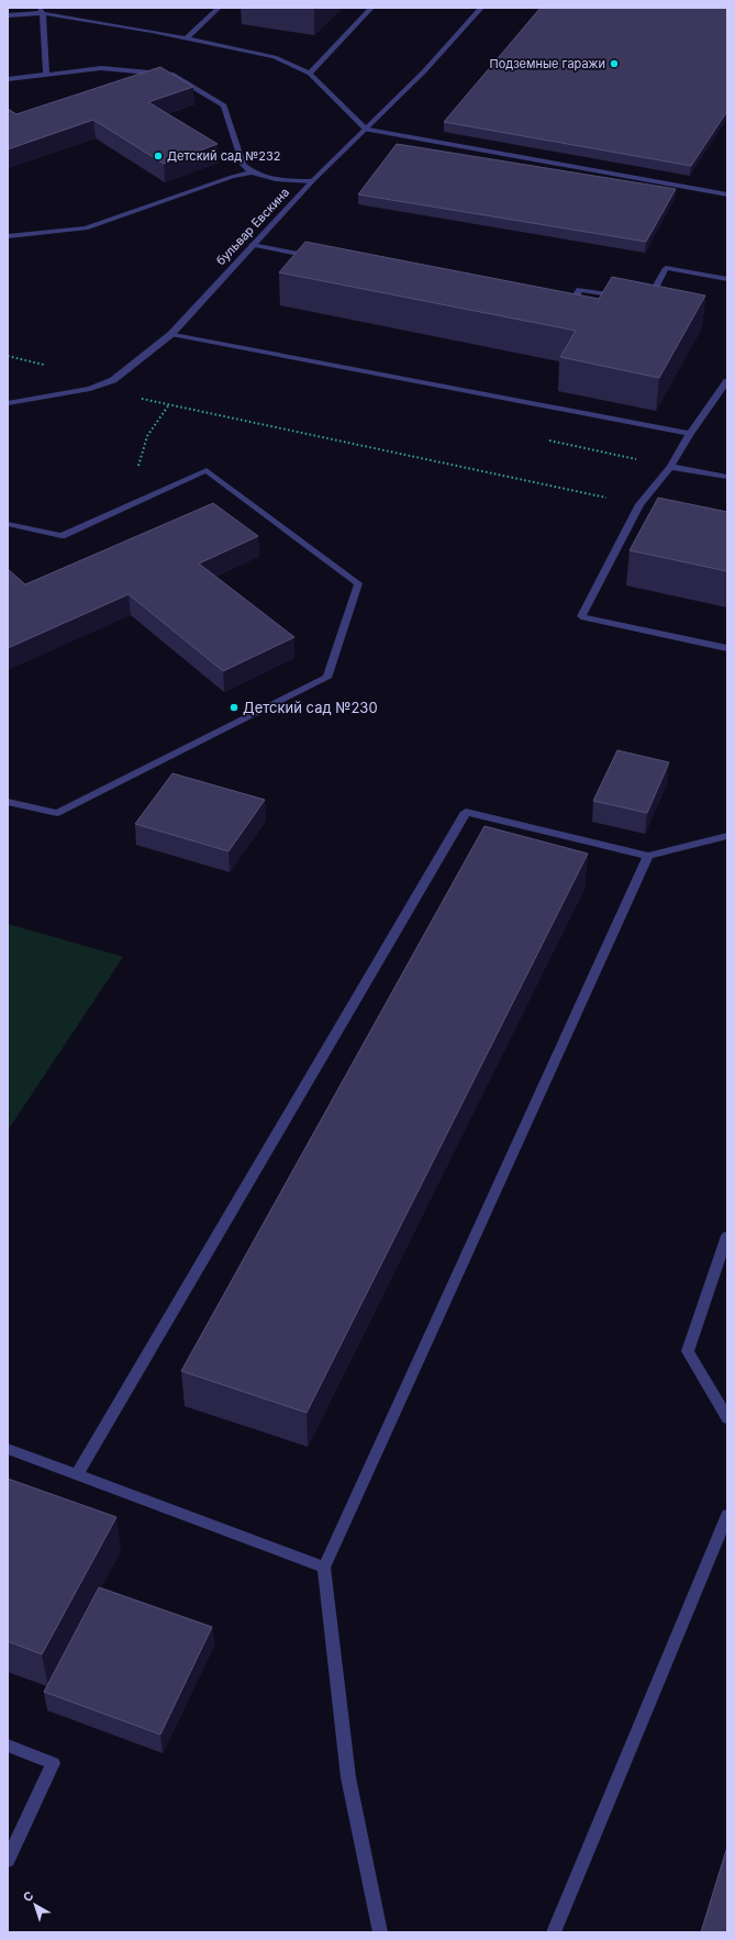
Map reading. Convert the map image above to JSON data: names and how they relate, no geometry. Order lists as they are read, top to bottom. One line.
{"streets":{"street":["бульвар Евскина"]},"places":["Подземные гаражи","Детский сад №232","Детский сад №230"],"north":"top left"}
